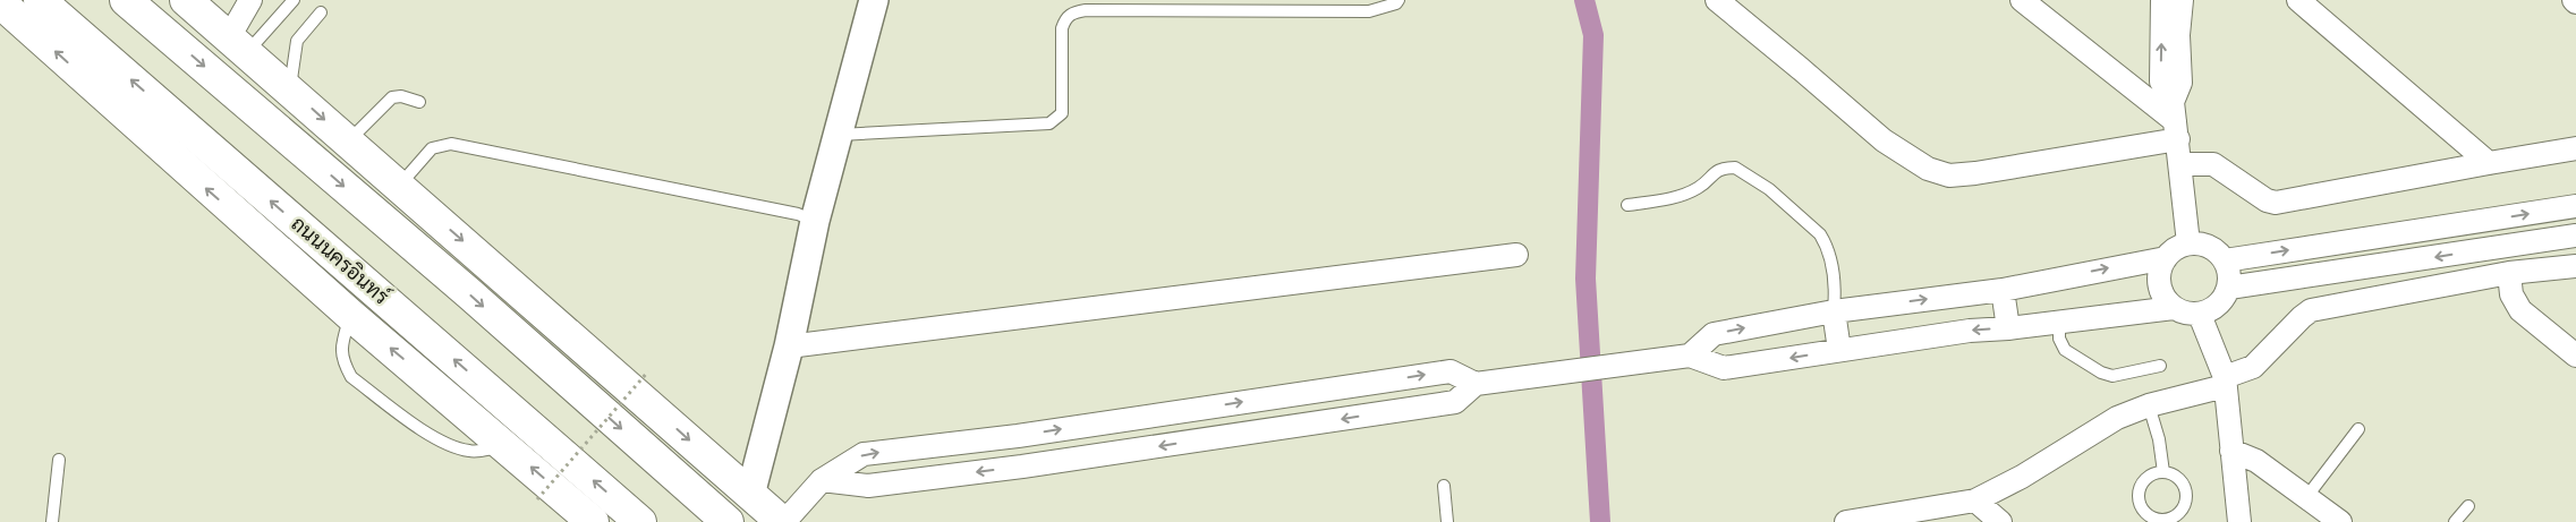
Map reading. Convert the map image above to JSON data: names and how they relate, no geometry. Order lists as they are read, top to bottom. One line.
{"streets":{"main road":["ถนนนครอินทร์"]}}
